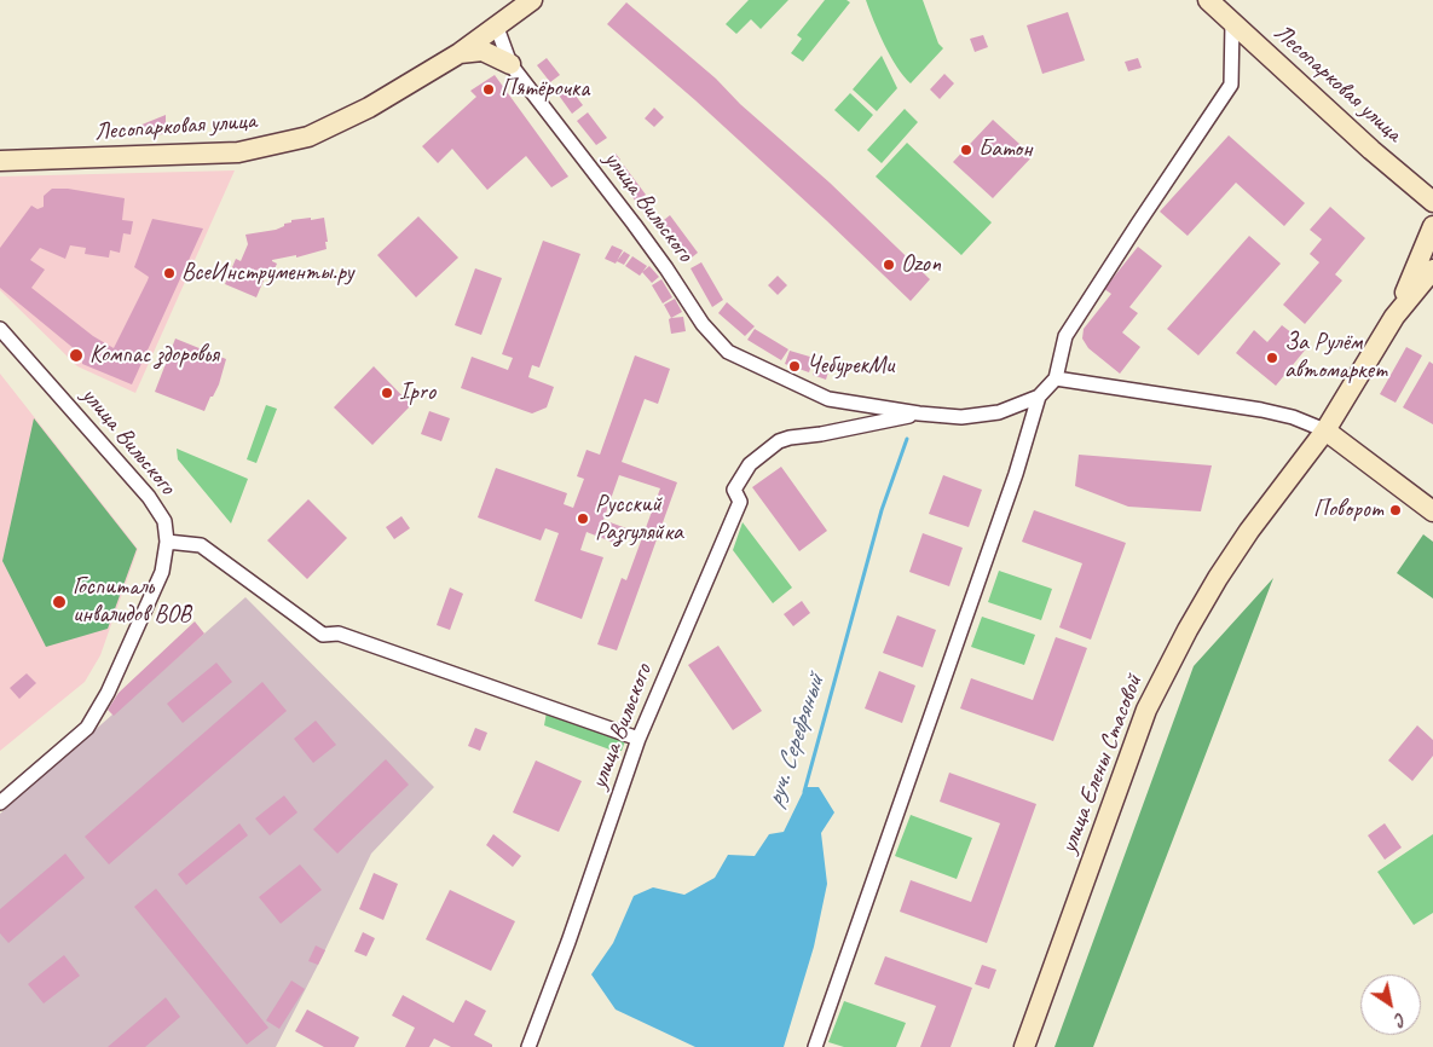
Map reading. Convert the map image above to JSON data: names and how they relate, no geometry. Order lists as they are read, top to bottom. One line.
{"streets":{"main road":["Лесопарковая улица","улица Елены Стасовой"],"street":["улица Вильского"]},"crossings":[["Лесопарковая улица","улица Вильского"]],"water":["руч. Серебряный"],"places":["Пятёрочка","Батон","Ozon","ВсеИнструменты.ру","Компас здоровья","За Рулём автомаркет","ЧебурекМи","Ipro","Поворот","Русский Разгуляйка","Госпиталь инвалидов ВОВ"],"north":"bottom right"}
